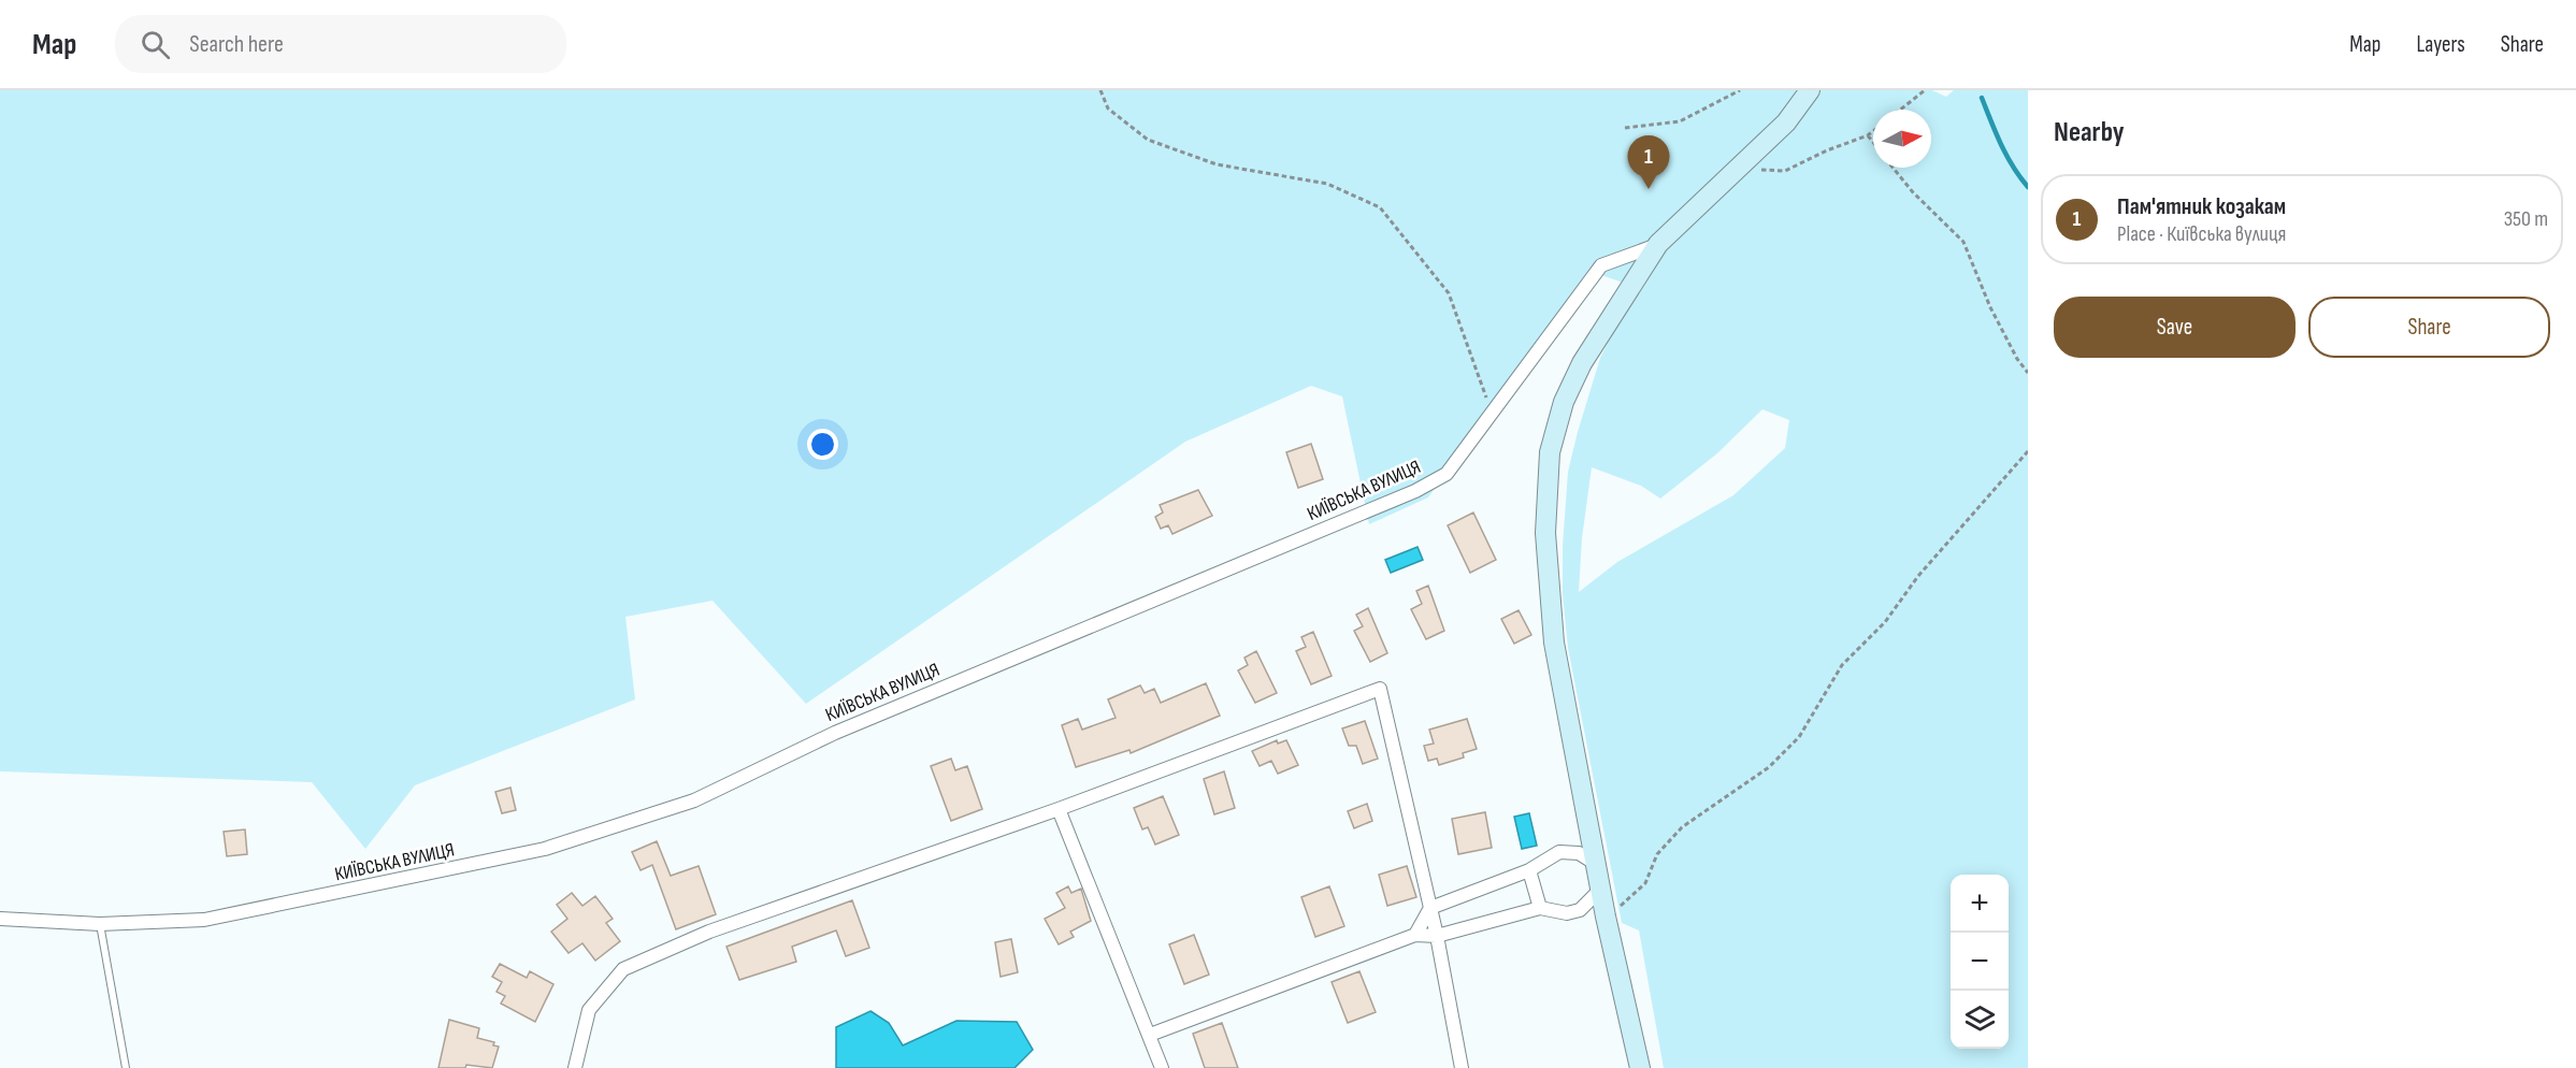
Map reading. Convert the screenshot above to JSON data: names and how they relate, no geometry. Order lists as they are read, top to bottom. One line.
{"streets":{"street":["КИЇВСЬКА ВУЛИЦЯ"]},"north":"right","page":{"header":"Map","search":"Search here","nav":["Map","Layers","Share"],"heading":"Nearby","pins":"1","list":[{"mark":"1","name":"Пам'ятник козакам","note":"Place · Київська вулиця","value":"350 m"}],"buttons":["Save","Share"],"map_buttons":["+","−"]}}
